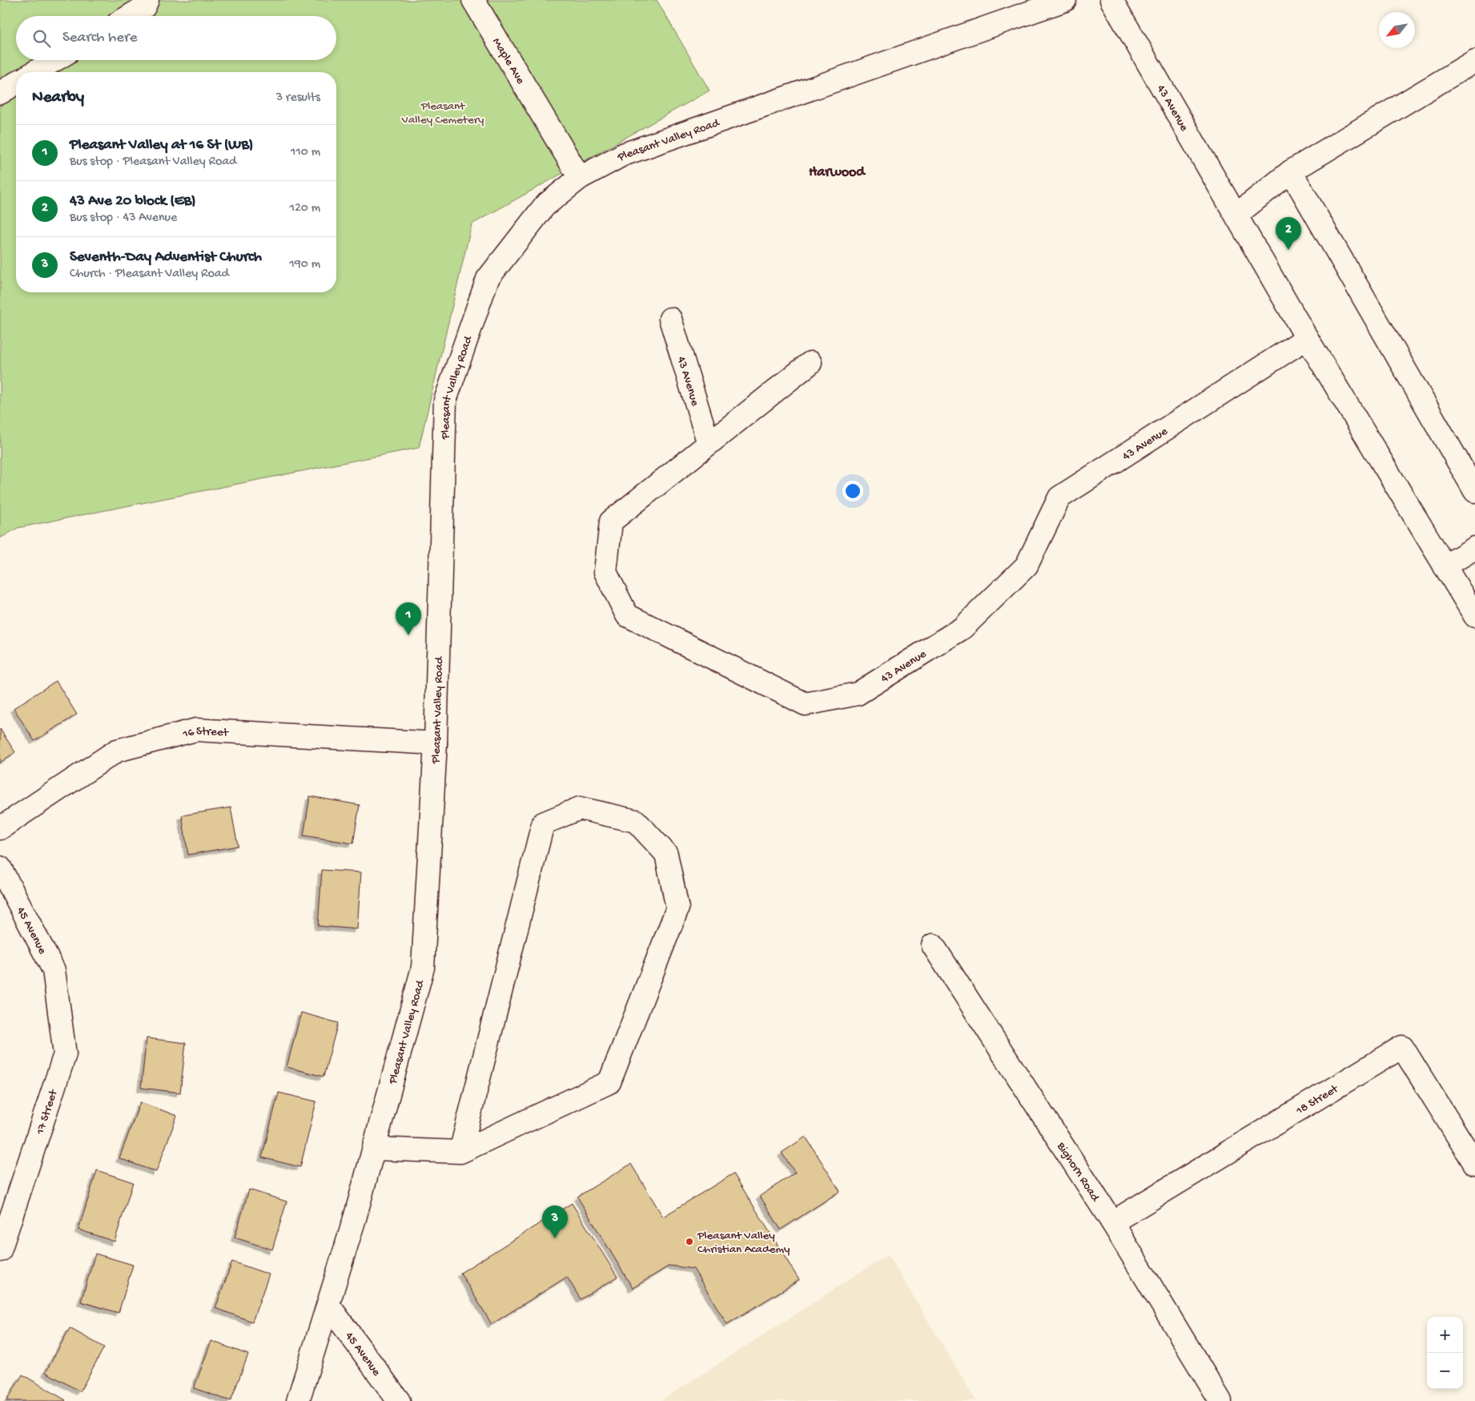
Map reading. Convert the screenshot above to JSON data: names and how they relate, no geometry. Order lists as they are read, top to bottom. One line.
{"streets":{"street":["Maple Ave","43 Avenue","Pleasant Valley Road","16 Street","45 Avenue","18 Street","17 Street","Bighorn Road"]},"crossings":[["Maple Ave","Pleasant Valley Road"],["Pleasant Valley Road","16 Street"],["Pleasant Valley Road","45 Avenue"],["45 Avenue","17 Street"],["18 Street","Bighorn Road"]],"districts":["Harwood"],"parks":["Pleasant Valley Cemetery"],"places":["Pleasant Valley Christian Academy"],"north":"bottom left","page":{"search":"Search here","heading":["Nearby","3 results"],"list":[{"mark":"1","name":"Pleasant Valley at 16 St (WB)","note":"Bus stop · Pleasant Valley Road","value":"110 m"},{"mark":"2","name":"43 Ave 20 block (EB)","note":"Bus stop · 43 Avenue","value":"120 m"},{"mark":"3","name":"Seventh-Day Adventist Church","note":"Church · Pleasant Valley Road","value":"190 m"}],"pins":["2","1","3"],"map_buttons":["+","−"]}}
